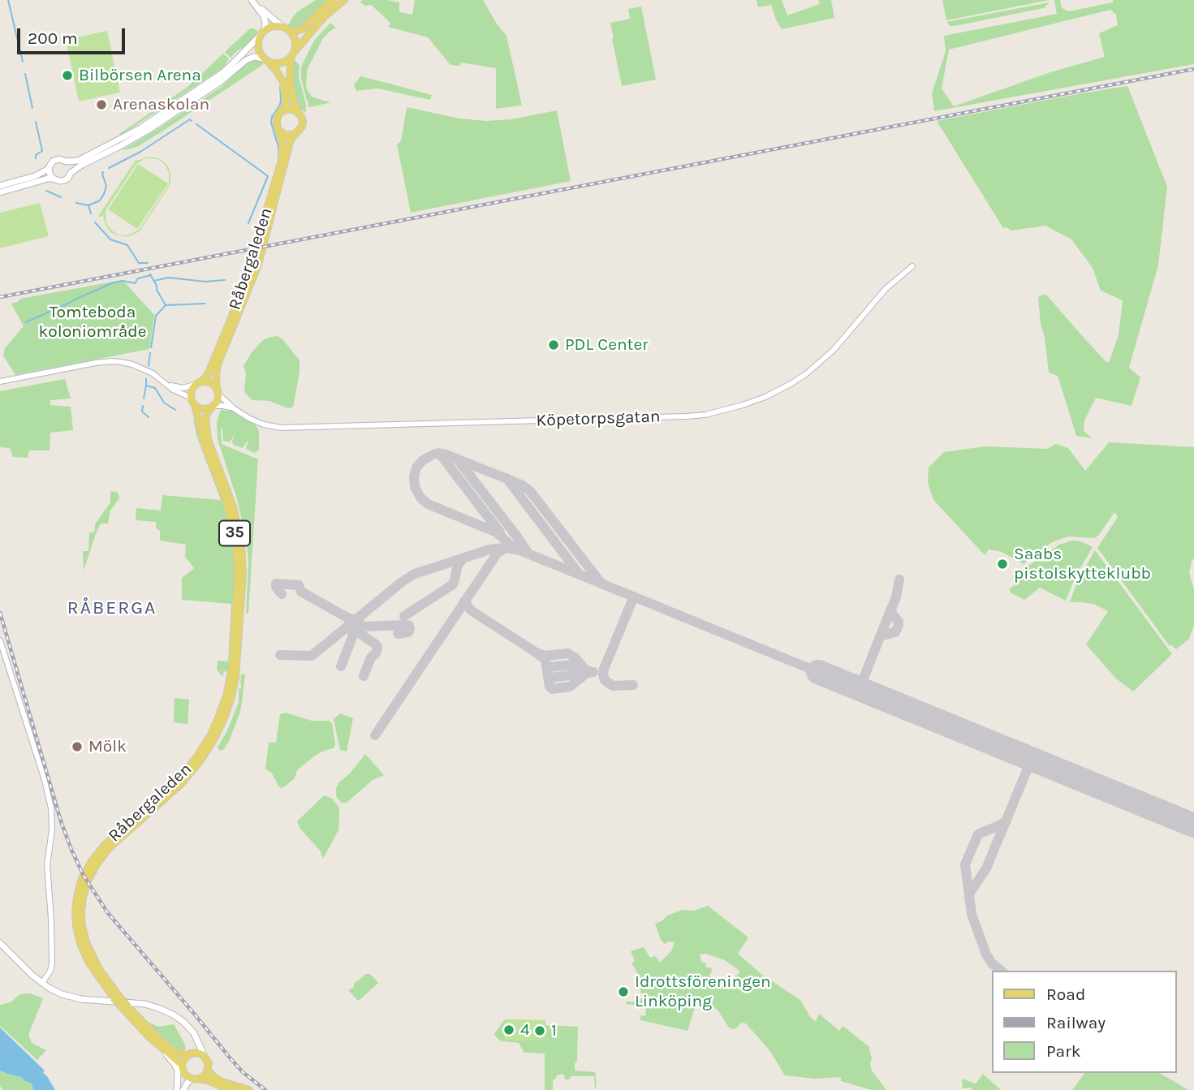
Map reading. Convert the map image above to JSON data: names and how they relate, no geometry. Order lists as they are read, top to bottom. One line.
{"streets":{"main road":["Råbergaleden","35"],"street":["Köpetorpsgatan"]},"crossings":[["Råbergaleden","Köpetorpsgatan"],["Råbergaleden","35"],["Köpetorpsgatan","35"]],"districts":["RÅBERGA"],"parks":["Tomteboda koloniområde"],"places":["Bilbörsen Arena","Arenaskolan","PDL Center","Saabs pistolskytteklubb","Mölk","Idrottsföreningen Linköping","4","1"],"legend":["Road","Railway","Park"],"scale_bar":"200 m"}
